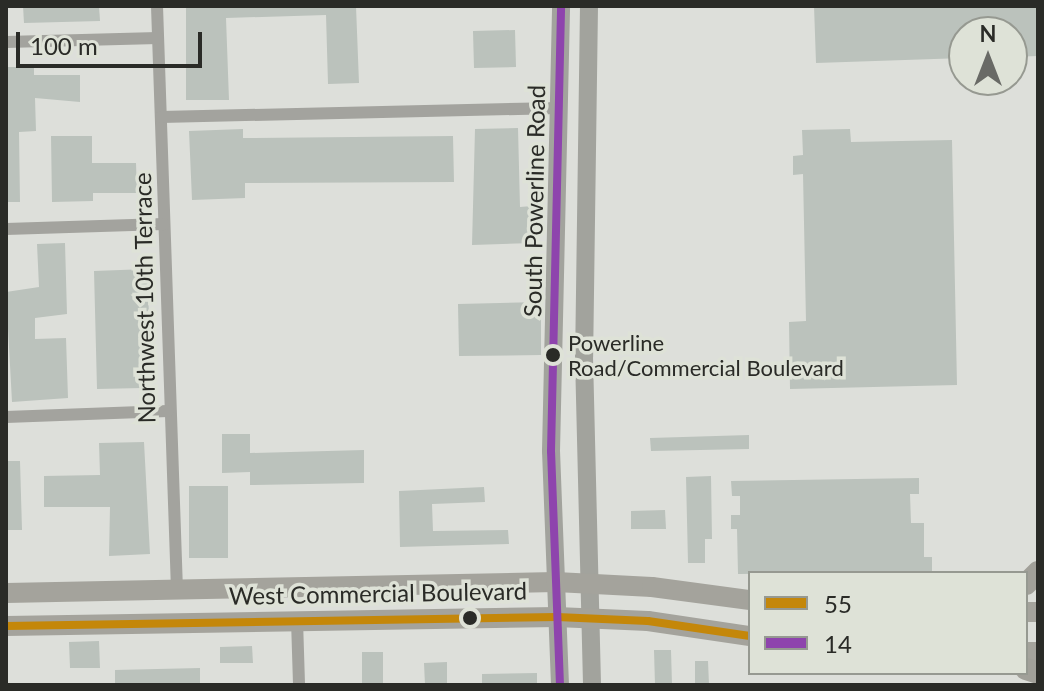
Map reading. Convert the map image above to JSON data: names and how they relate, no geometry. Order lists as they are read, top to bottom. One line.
{"streets":{"highway":["West Commercial Boulevard"],"main road":["South Powerline Road"],"street":["Northwest 10th Terrace"]},"crossings":[["South Powerline Road","West Commercial Boulevard"],["Northwest 10th Terrace","West Commercial Boulevard"]],"places":["Powerline Road/Commercial Boulevard"],"lines":["transit line 14","transit line 55"],"legend":["55","14"],"scale_bar":"100 m","north":"top"}
